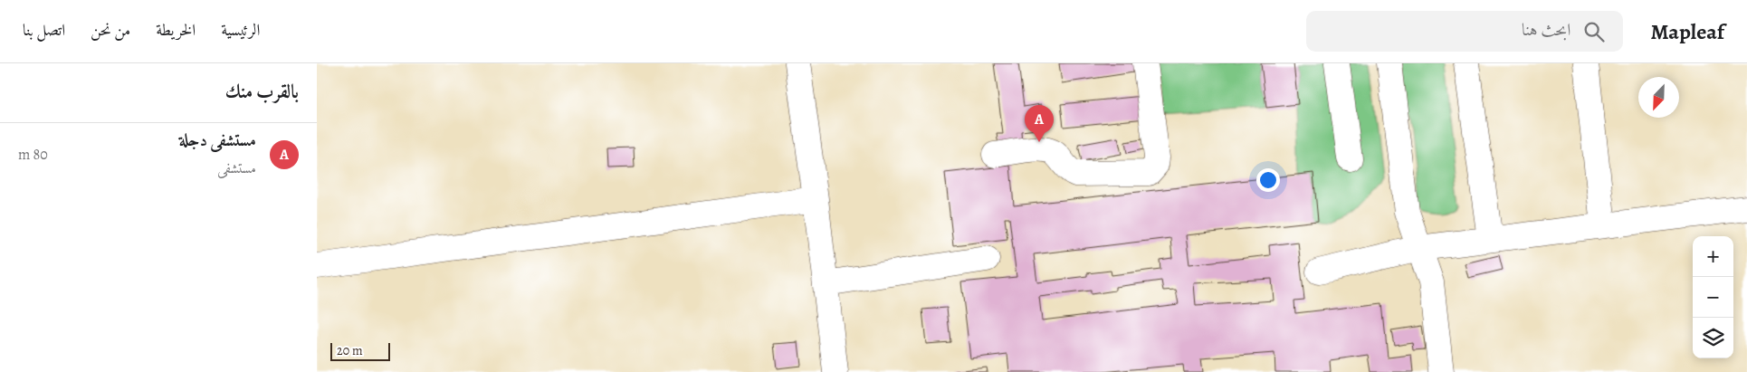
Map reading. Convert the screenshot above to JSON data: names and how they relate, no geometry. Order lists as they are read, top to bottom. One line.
{"scale_bar":"20 m","north":"bottom left","page":{"header":"Mapleaf","search":"ابحث هنا","nav":["الرئيسية","الخريطة","من نحن","اتصل بنا"],"heading":"بالقرب منك","pins":"A","list":[{"mark":"A","name":"مستشفى دجلة","note":"مستشفى","value":"80 m"}],"map_buttons":["+","−"],"scale":"20 m"}}
